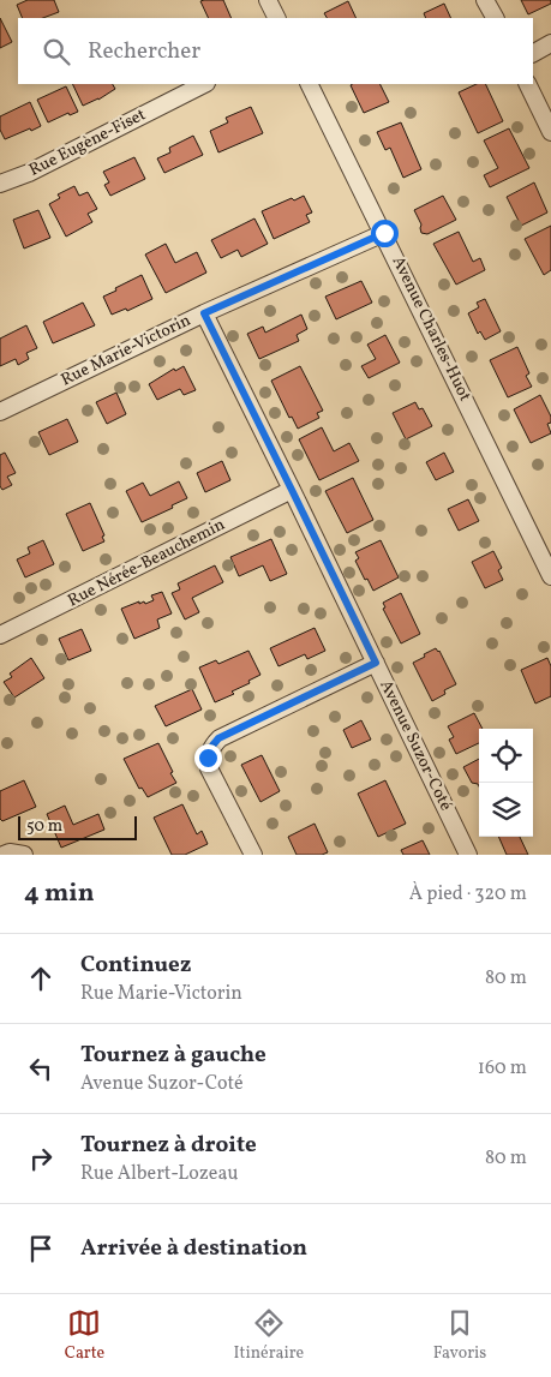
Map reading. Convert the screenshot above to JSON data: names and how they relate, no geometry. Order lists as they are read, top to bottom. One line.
{"streets":{"street":["Rue Eugène-Fiset","Avenue Charles-Huot","Rue Marie-Victorin","Rue Nérée-Beauchemin","Avenue Suzor-Coté"]},"crossings":[["Avenue Charles-Huot","Rue Marie-Victorin"],["Rue Marie-Victorin","Avenue Suzor-Coté"],["Rue Nérée-Beauchemin","Avenue Suzor-Coté"]],"scale_bar":"50 m","page":{"search":"Rechercher","scale":"50 m","heading":["4 min","À pied · 320 m"],"list":[["Continuez","Rue Marie-Victorin","80 m"],["Tournez à gauche","Avenue Suzor-Coté","160 m"],["Tournez à droite","Rue Albert-Lozeau","80 m"],"Arrivée à destination"],"nav":["Carte","Itinéraire","Favoris"]}}
